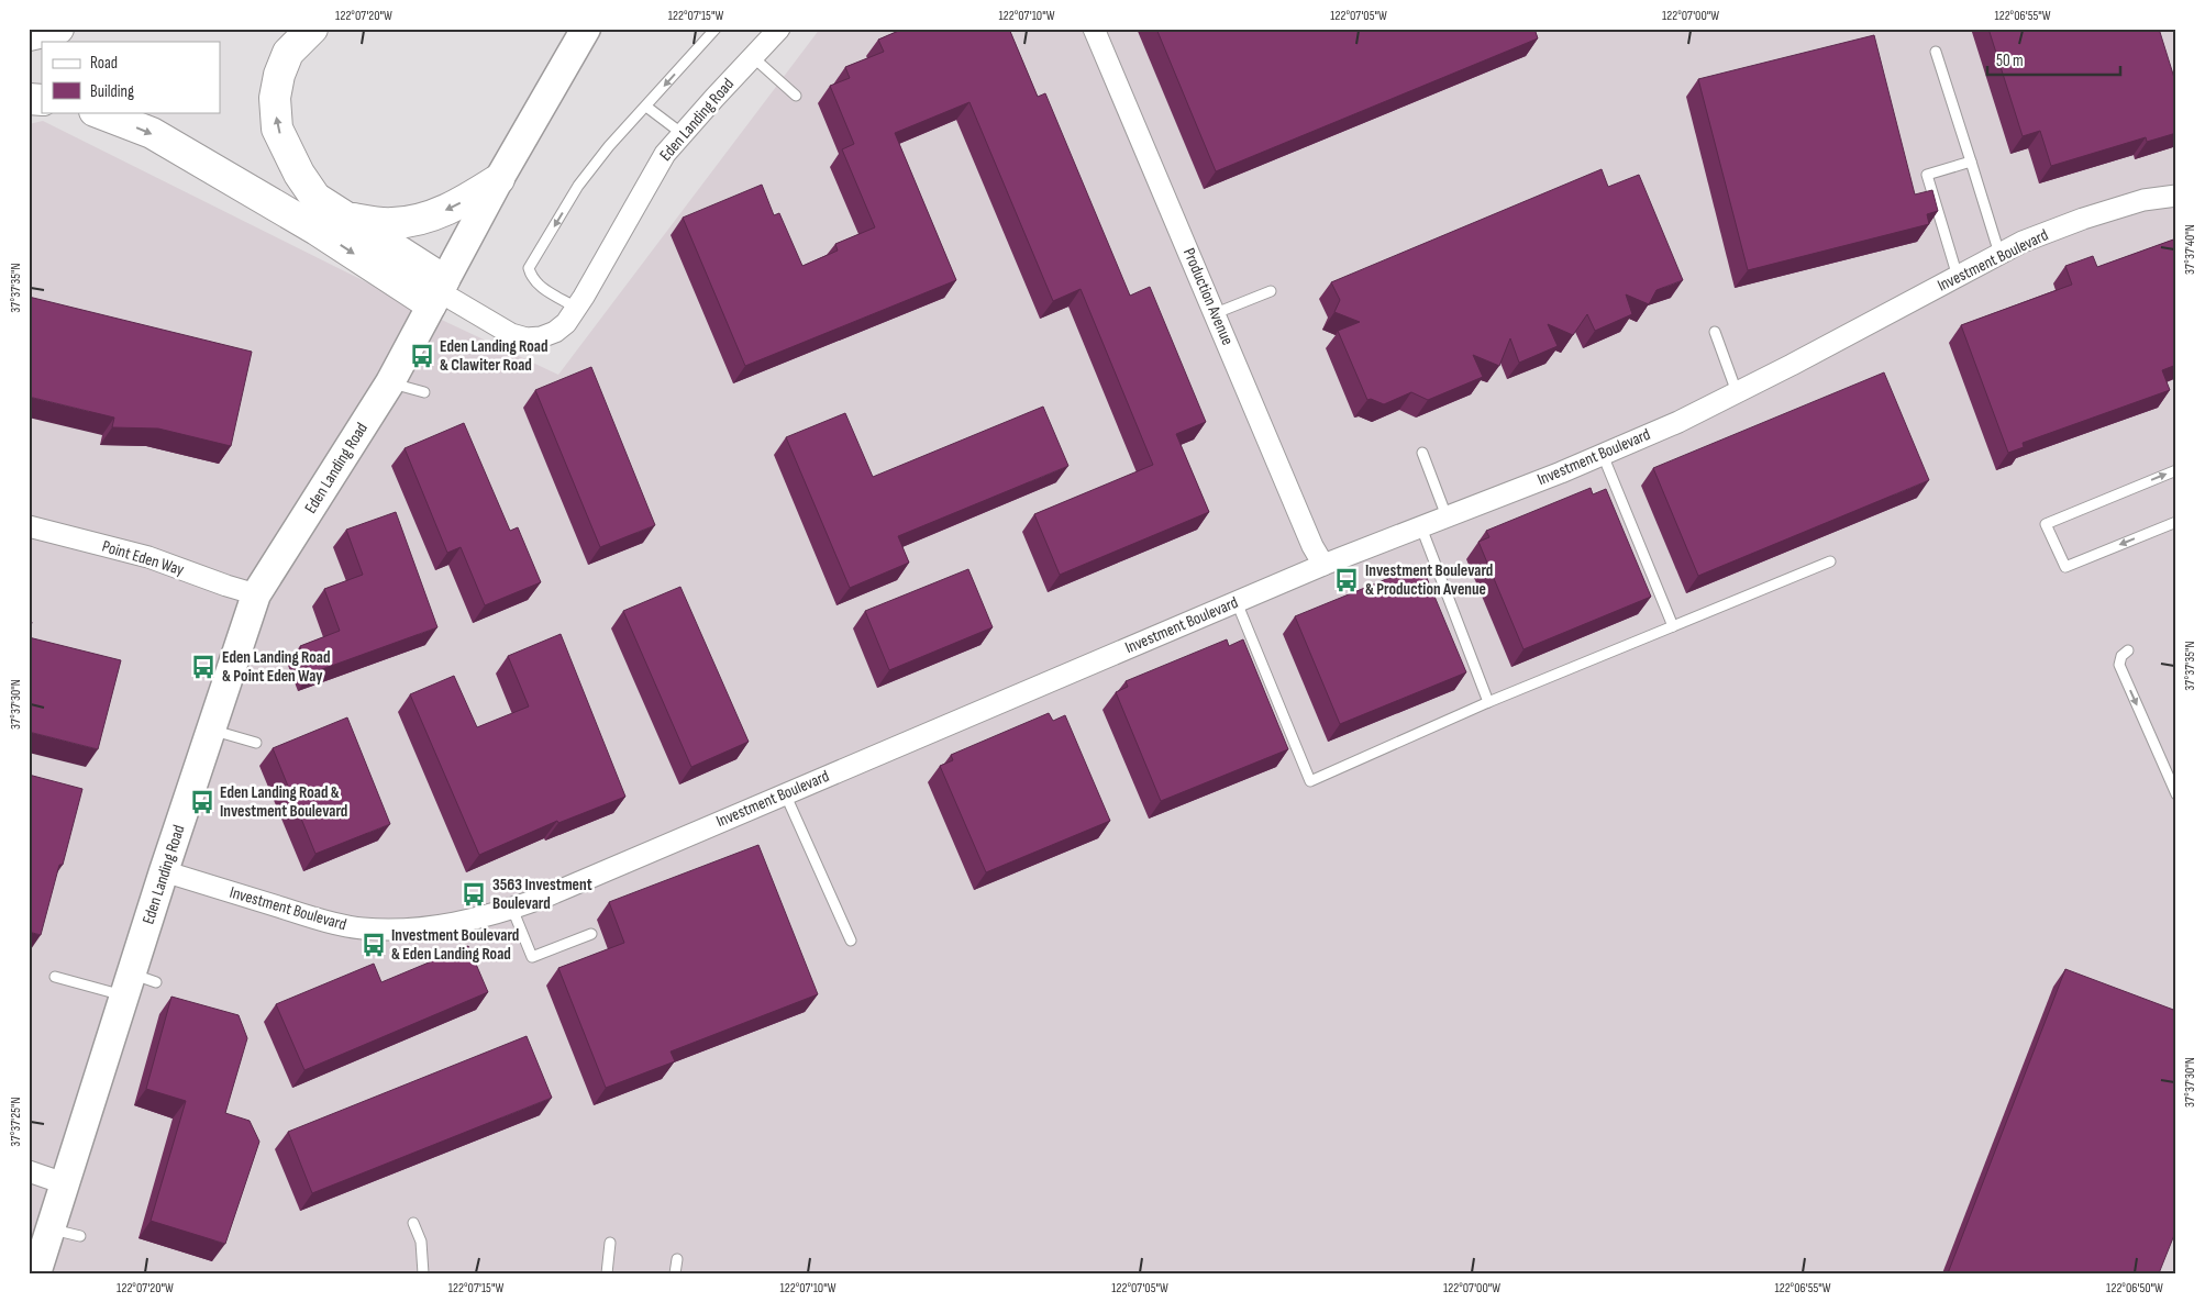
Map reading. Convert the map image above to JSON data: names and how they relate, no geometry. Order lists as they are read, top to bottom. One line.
{"streets":{"street":["Eden Landing Road","Investment Boulevard","Production Avenue","Point Eden Way"]},"crossings":[["Eden Landing Road","Investment Boulevard"],["Eden Landing Road","Point Eden Way"],["Investment Boulevard","Production Avenue"]],"places":{"bus stop":["Eden Landing Road & Clawiter Road","Investment Boulevard & Production Avenue","Eden Landing Road & Point Eden Way","Eden Landing Road & Investment Boulevard","3563 Investment Boulevard","Investment Boulevard & Eden Landing Road"]},"legend":["Road","Building"],"scale_bar":"50 m","coordinates":["122°07'20\"W","122°07'15\"W","122°07'10\"W","122°07'05\"W","122°07'00\"W","122°06'55\"W","37°37'40\"N","37°37'35\"N","37°37'30\"N","37°37'25\"N","122°06'50\"W"]}
